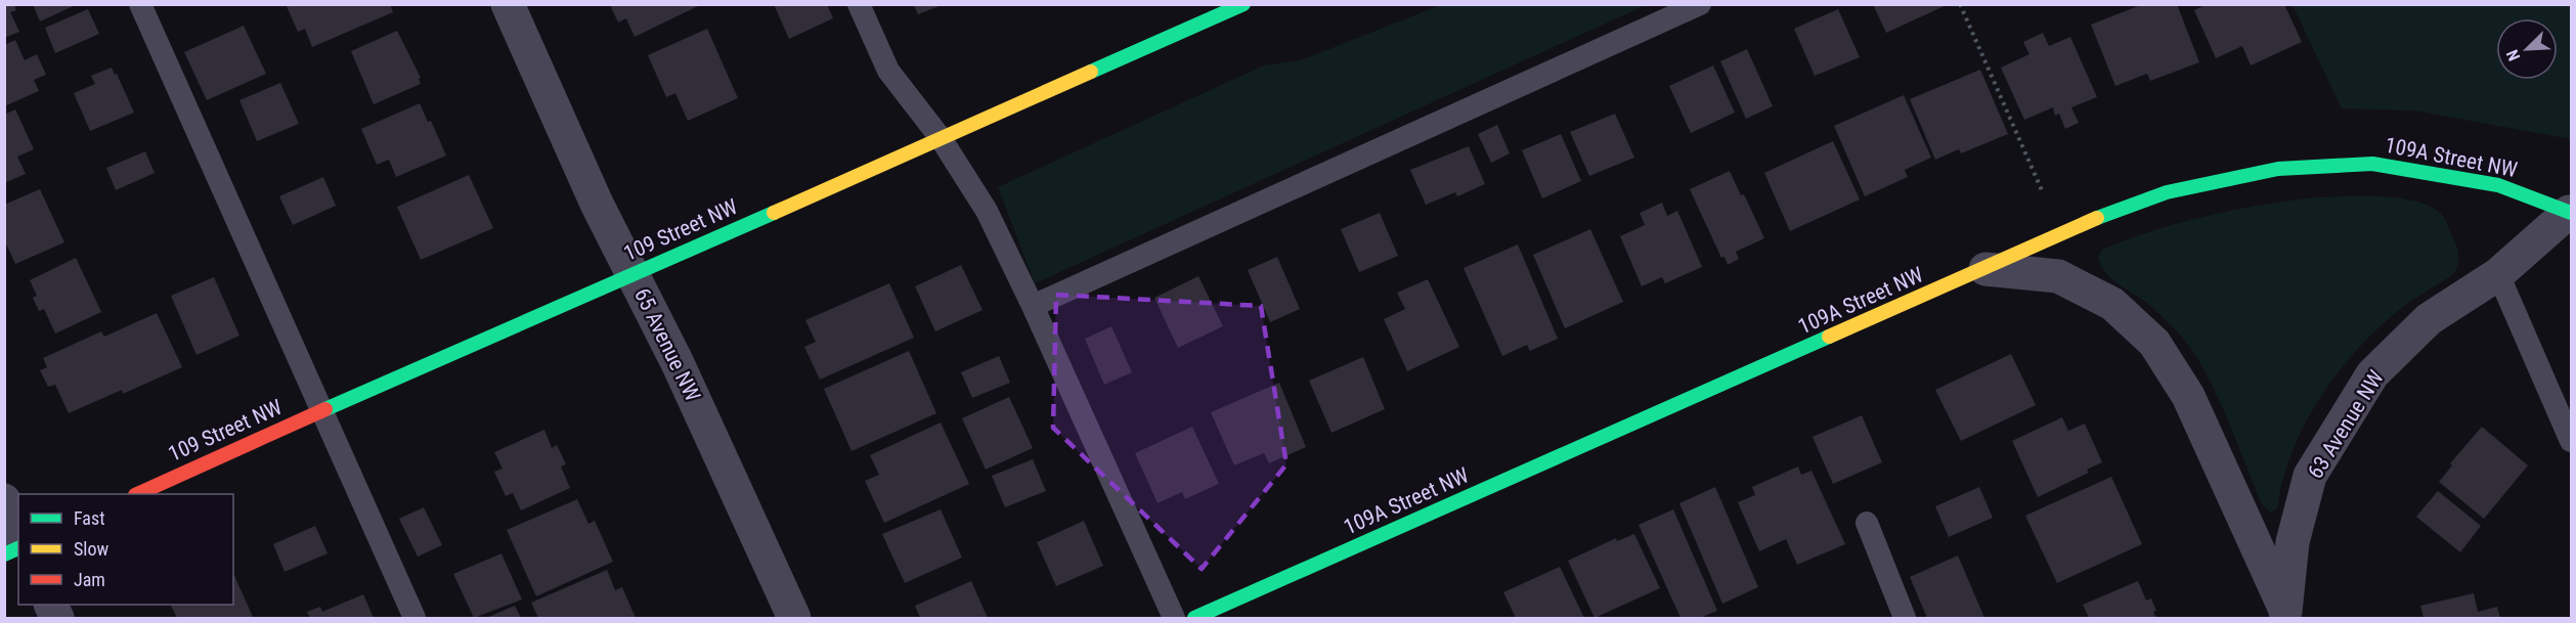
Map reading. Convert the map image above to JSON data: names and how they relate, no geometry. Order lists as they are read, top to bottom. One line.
{"streets":{"street":["109A Street NW","109 Street NW","65 Avenue NW","63 Avenue NW"]},"crossings":[["109A Street NW","63 Avenue NW"],["109 Street NW","65 Avenue NW"]],"legend":["Fast","Slow","Jam"],"north":"bottom left"}
